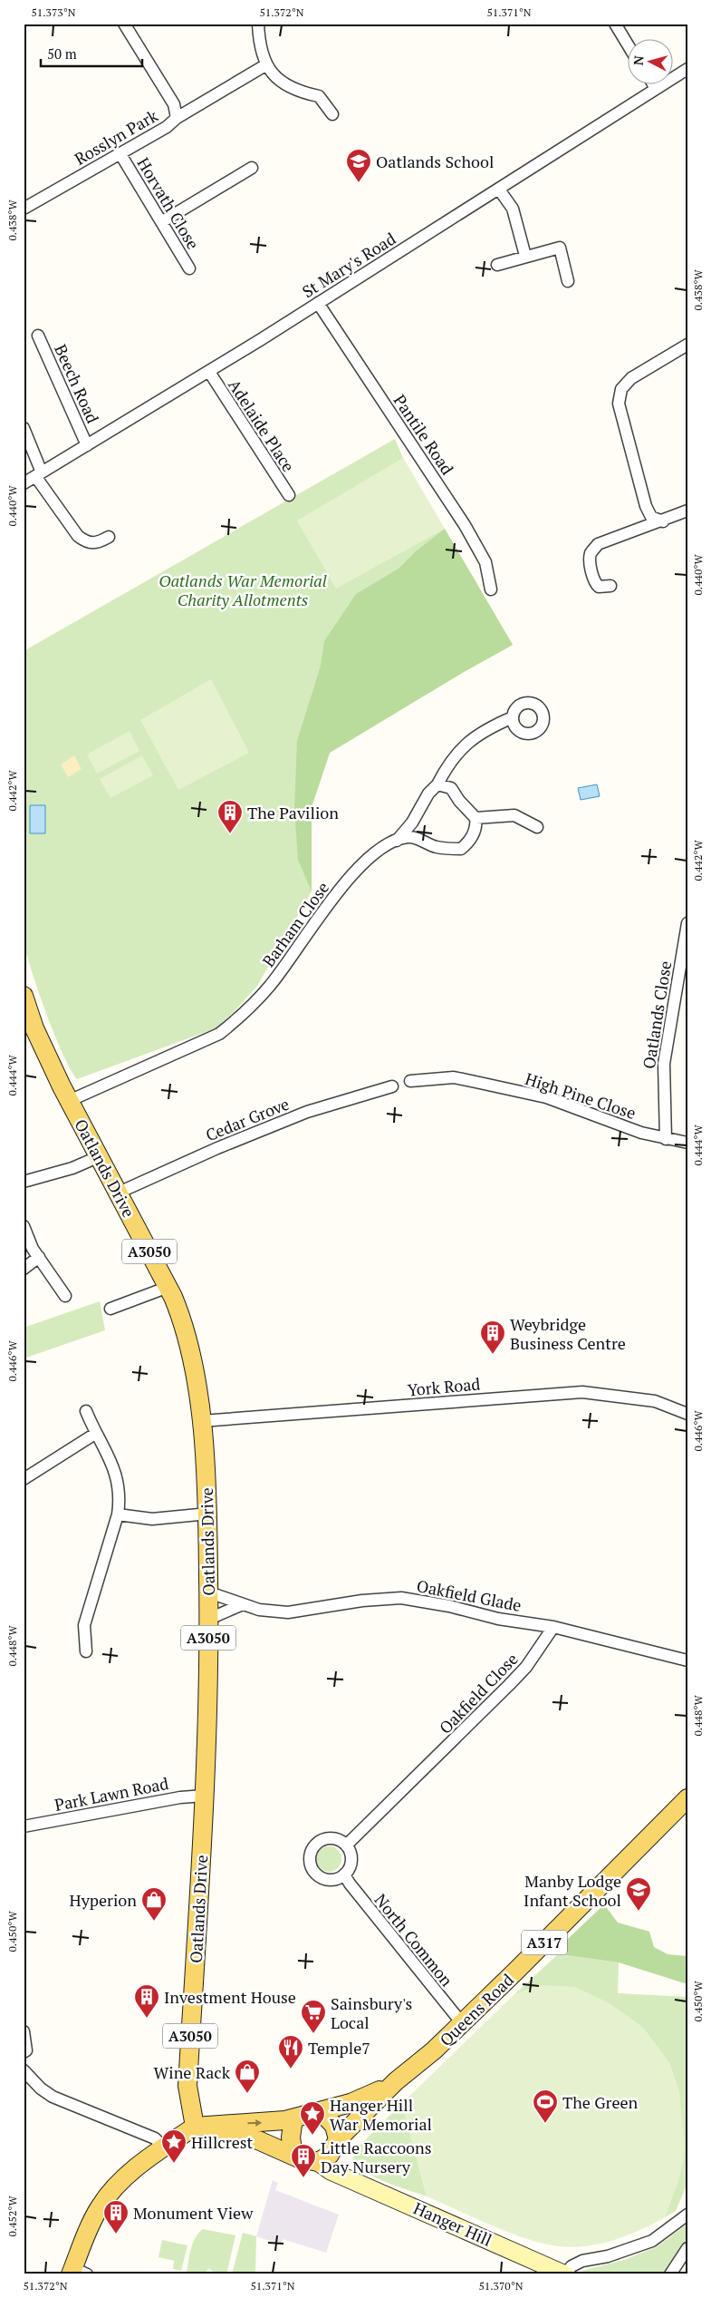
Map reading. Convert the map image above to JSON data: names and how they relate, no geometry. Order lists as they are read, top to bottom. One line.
{"streets":{"main road":["Oatlands Drive","A3050","A317","Queens Road","Hanger Hill"],"street":["Rosslyn Park","Horvath Close","St Mary's Road","Beech Road","Adelaide Place","Pantile Road","Barham Close","Oatlands Close","High Pine Close","Cedar Grove","York Road","Oakfield Glade","Oakfield Close","Park Lawn Road","North Common"]},"crossings":[["Rosslyn Park","Horvath Close"],["St Mary's Road","Beech Road"],["St Mary's Road","Adelaide Place"],["St Mary's Road","Pantile Road"],["Barham Close","Oatlands Drive"],["Oatlands Close","High Pine Close"],["Cedar Grove","Oatlands Drive"],["Oatlands Drive","York Road"],["Oatlands Drive","Oakfield Glade"],["Oatlands Drive","Park Lawn Road"],["Oatlands Drive","Queens Road"],["Oakfield Glade","Oakfield Close"],["Oakfield Close","North Common"],["North Common","Queens Road"],["Queens Road","Hanger Hill"]],"parks":["Oatlands War Memorial Charity Allotments"],"places":{"school or university":["Oatlands School","Manby Lodge Infant School"],"building":["The Pavilion","Weybridge Business Centre","Investment House","Little Raccoons Day Nursery","Monument View"],"shop":["Hyperion","Wine Rack"],"supermarket":["Sainsbury's Local"],"restaurant":["Temple7"],"sports":["The Green"],"place":["Hanger Hill War Memorial","Hillcrest"]},"scale_bar":"50 m","north":"left","coordinates":["51.373°N","51.372°N","51.371°N","0.438°W","0.440°W","0.442°W","0.444°W","0.446°W","0.448°W","0.450°W","0.452°W","51.370°N"]}
